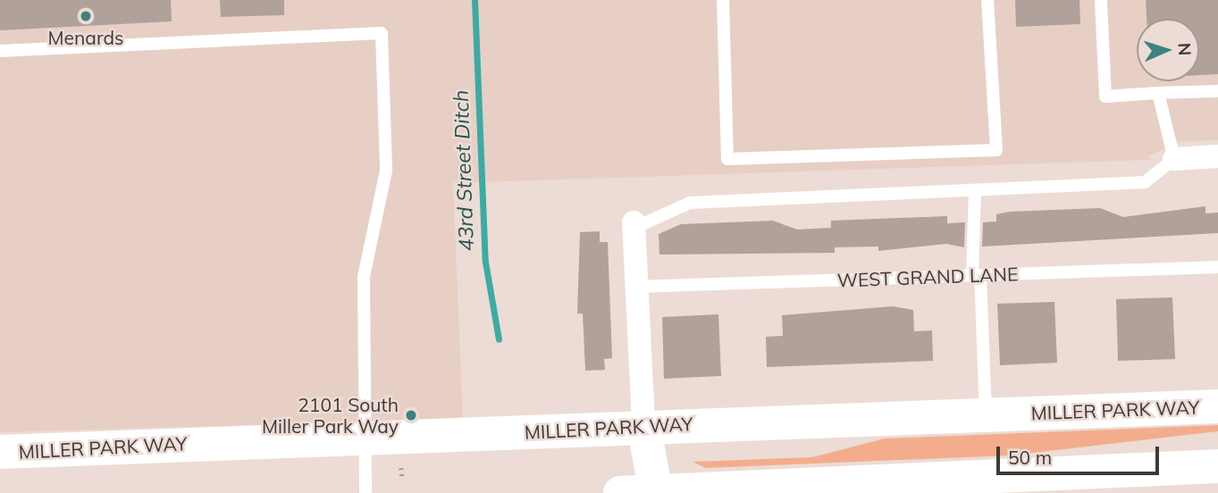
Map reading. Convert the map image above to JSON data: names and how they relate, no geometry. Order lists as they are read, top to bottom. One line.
{"streets":{"main road":["MILLER PARK WAY"],"lane":["WEST GRAND LANE"]},"water":["43rd Street Ditch"],"places":["Menards","2101 South Miller Park Way"],"scale_bar":"50 m","north":"right"}
